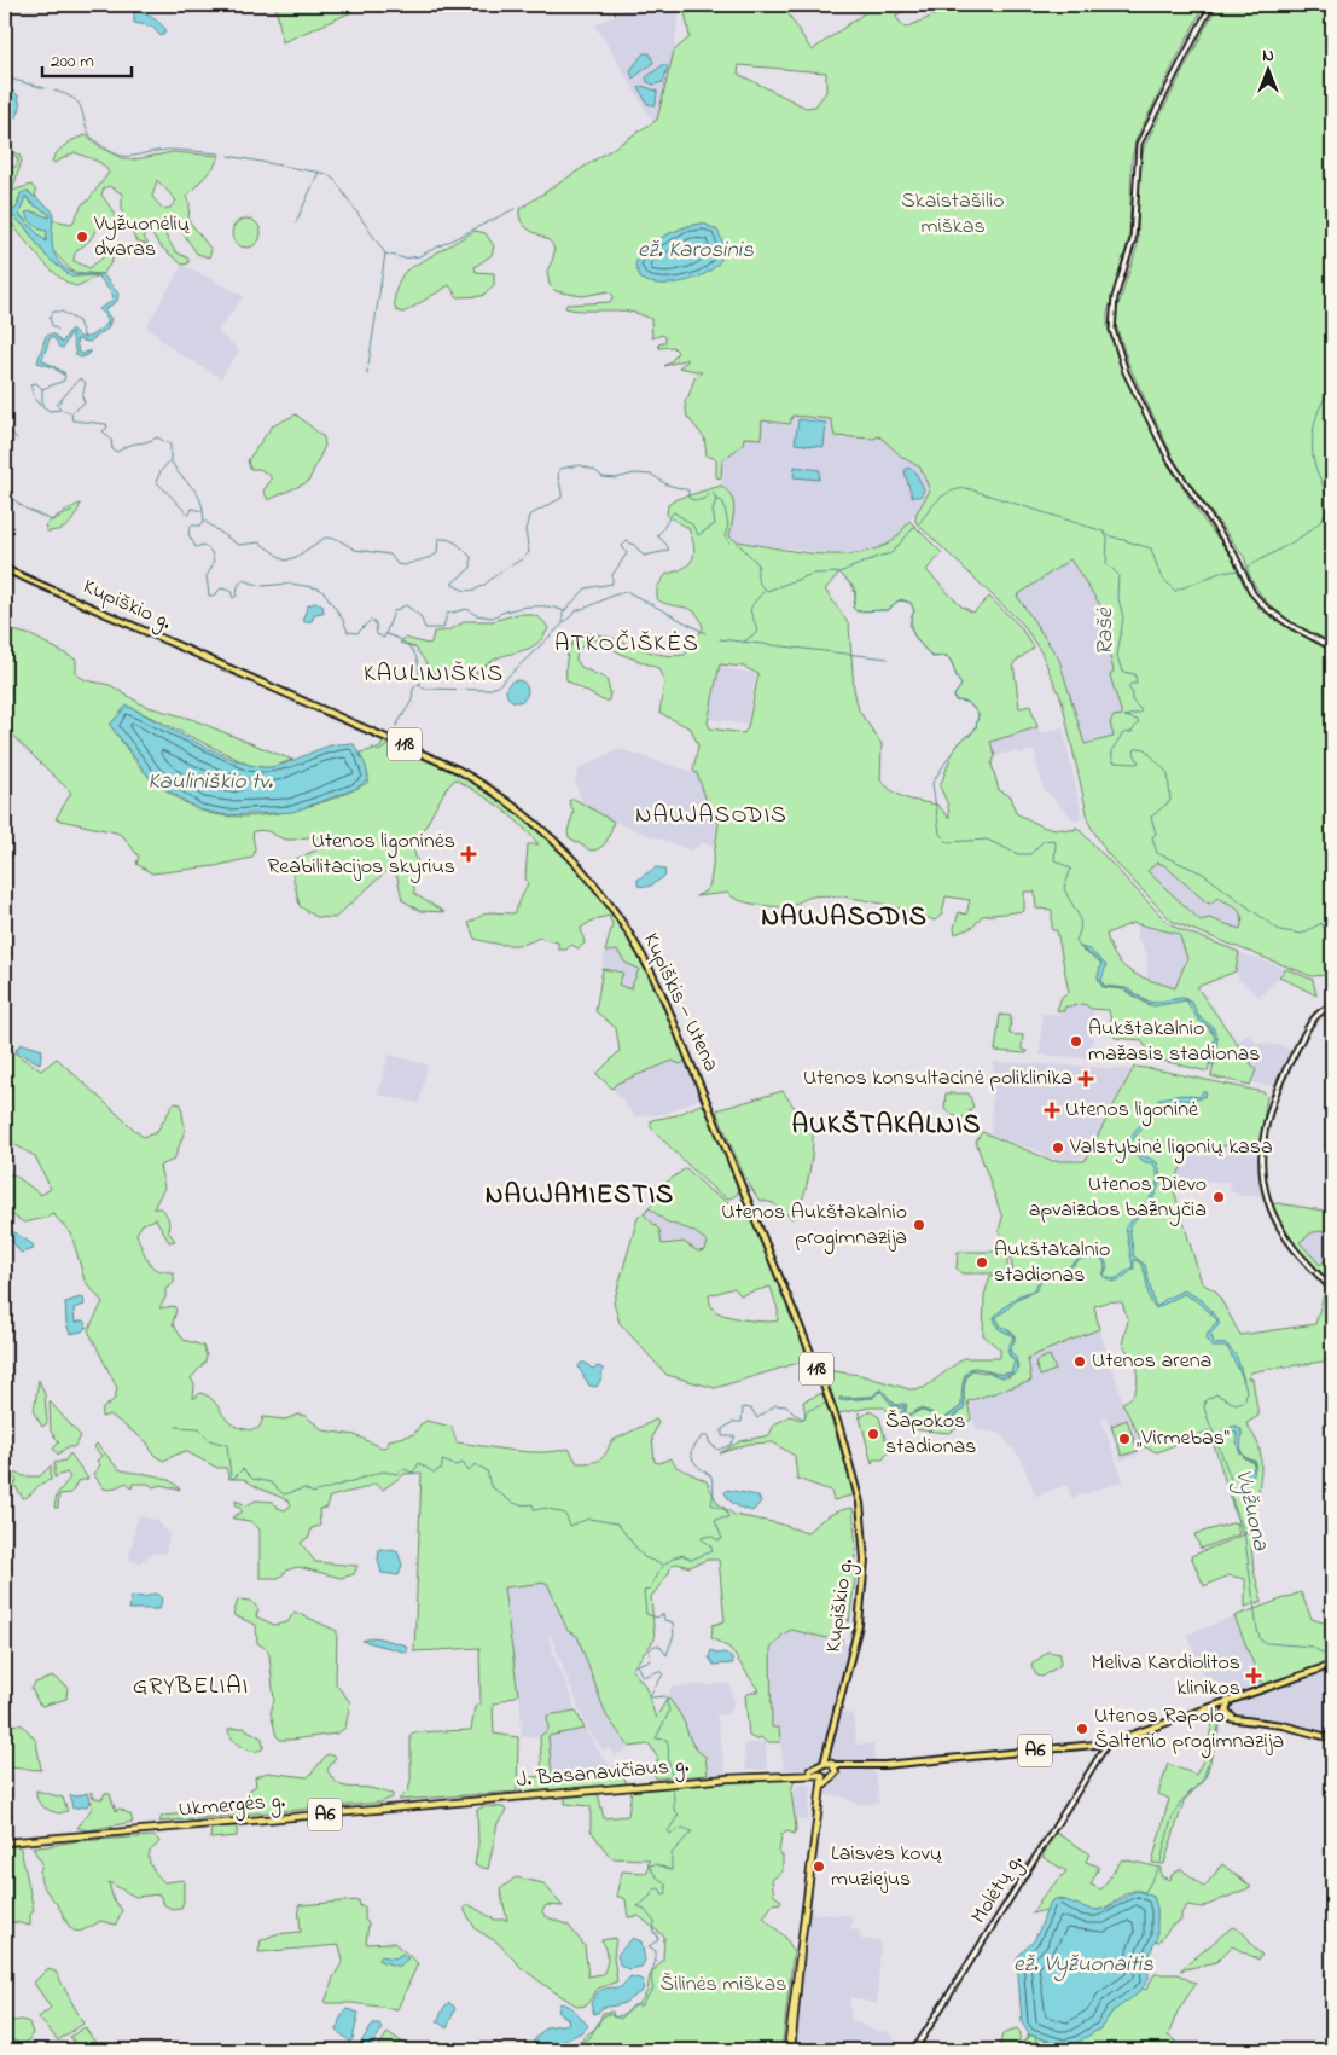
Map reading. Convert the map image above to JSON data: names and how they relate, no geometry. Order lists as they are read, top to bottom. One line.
{"streets":{"highway":["A6","J. Basanavičiaus g.","Ukmergės g."],"main road":["Kupiškio g.","118","Kupiškis — Utena","Molėtų g."]},"crossings":[["Kupiškio g.","Kupiškis — Utena"],["Kupiškio g.","A6"],["Kupiškio g.","J. Basanavičiaus g."],["A6","J. Basanavičiaus g."],["A6","Molėtų g."],["J. Basanavičiaus g.","Ukmergės g."]],"districts":["ATKOČIŠKĖS","KAULINIŠKIS","NAUJASODIS","NAUJASODIS","AUKŠTAKALNIS","NAUJAMIESTIS","GRYBELIAI"],"water":["ež. Karosinis","Rašė","Kauliniškio tv.","Vyžuona","ež. Vyžuonaitis"],"parks":["Skaistašilio miškas","Šilinės miškas"],"places":{"other":["Vyžuonėlių dvaras","Aukštakalnio mažasis stadionas","Valstybinė ligonių kasa","Utenos Dievo apvaizdos bažnyčia","Utenos Aukštakalnio progimnazija","Aukštakalnio stadionas","Utenos arena","Šapokos stadionas","„Virmebas“","Utenos Rapolo Šaltenio progimnazija","Laisvės kovų muziejus"],"health":["Utenos ligoninės Reabilitacijos skyrius","Utenos konsultacinė poliklinika","Utenos ligoninė","Meliva Kardiolitos klinikos"]},"scale_bar":"200 m","north":"top"}
